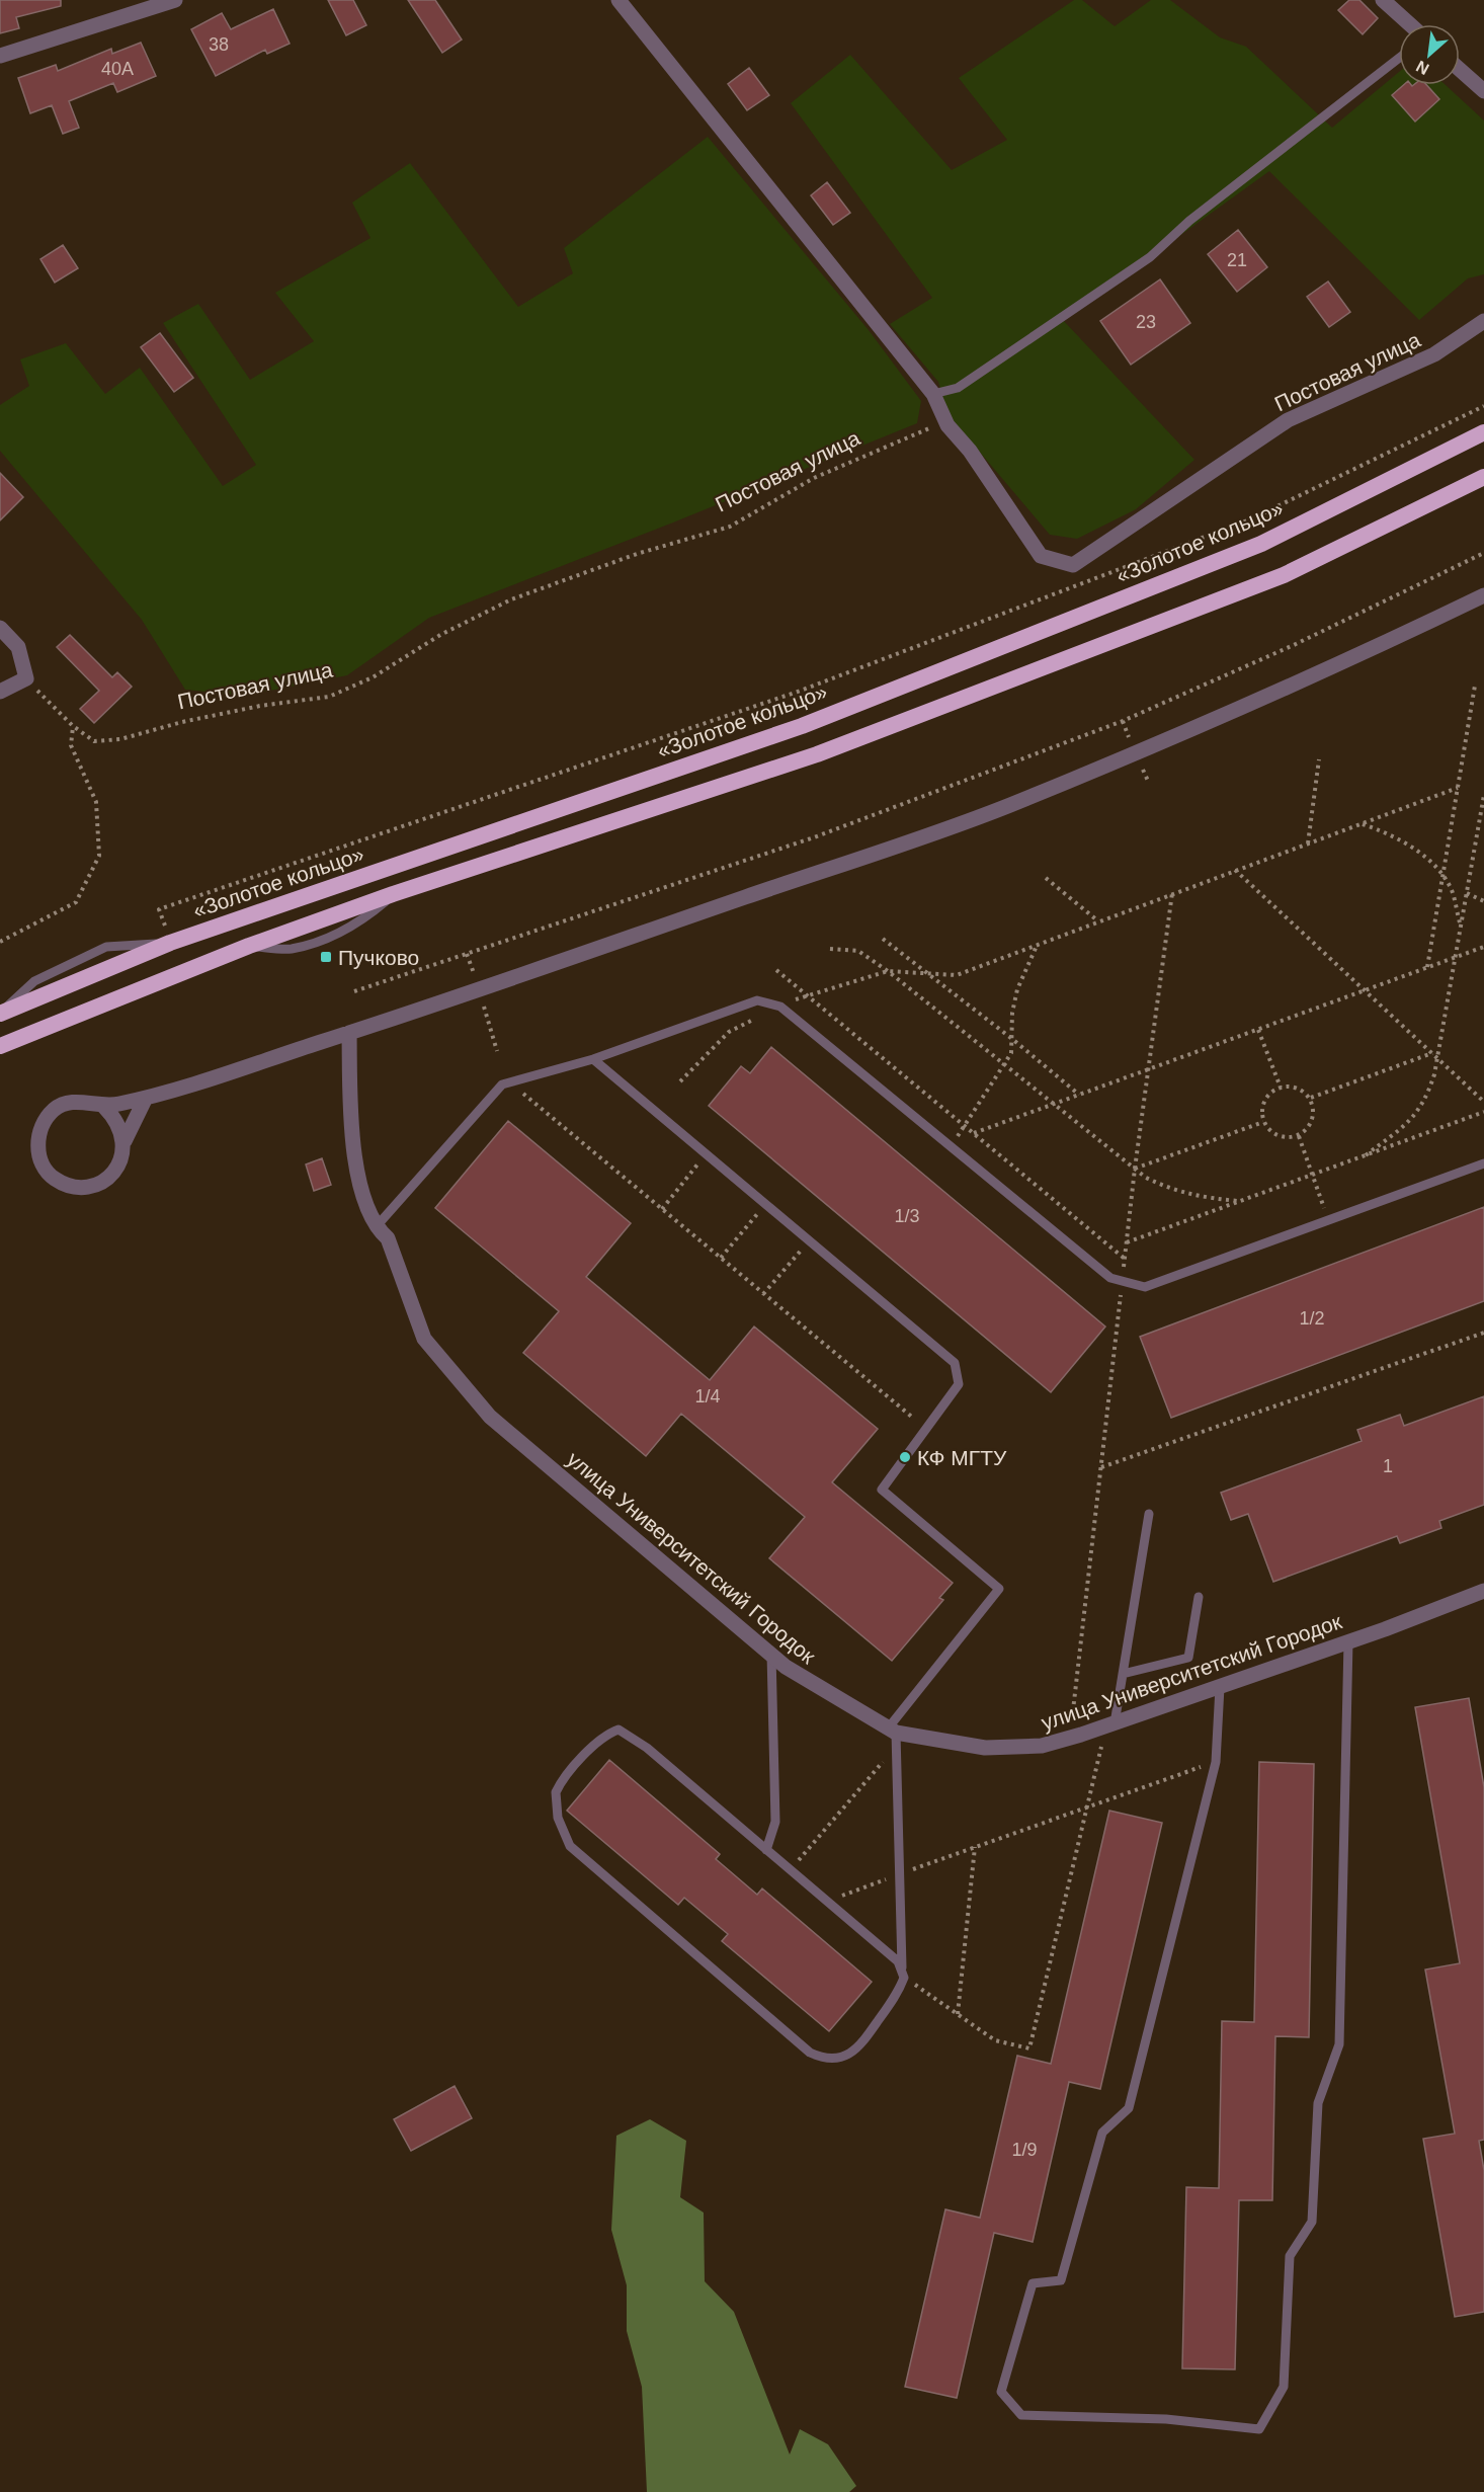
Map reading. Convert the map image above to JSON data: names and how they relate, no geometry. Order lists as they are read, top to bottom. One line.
{"streets":{"highway":["«Золотое кольцо»"],"street":["Постовая улица","улица Университетский Городок"]},"places":{"transit":["Пучково"],"other":["КФ МГТУ"]},"house_numbers":["38","40А","21","23","1/3","1/2","1/4","1","1/9"],"north":"bottom left"}
